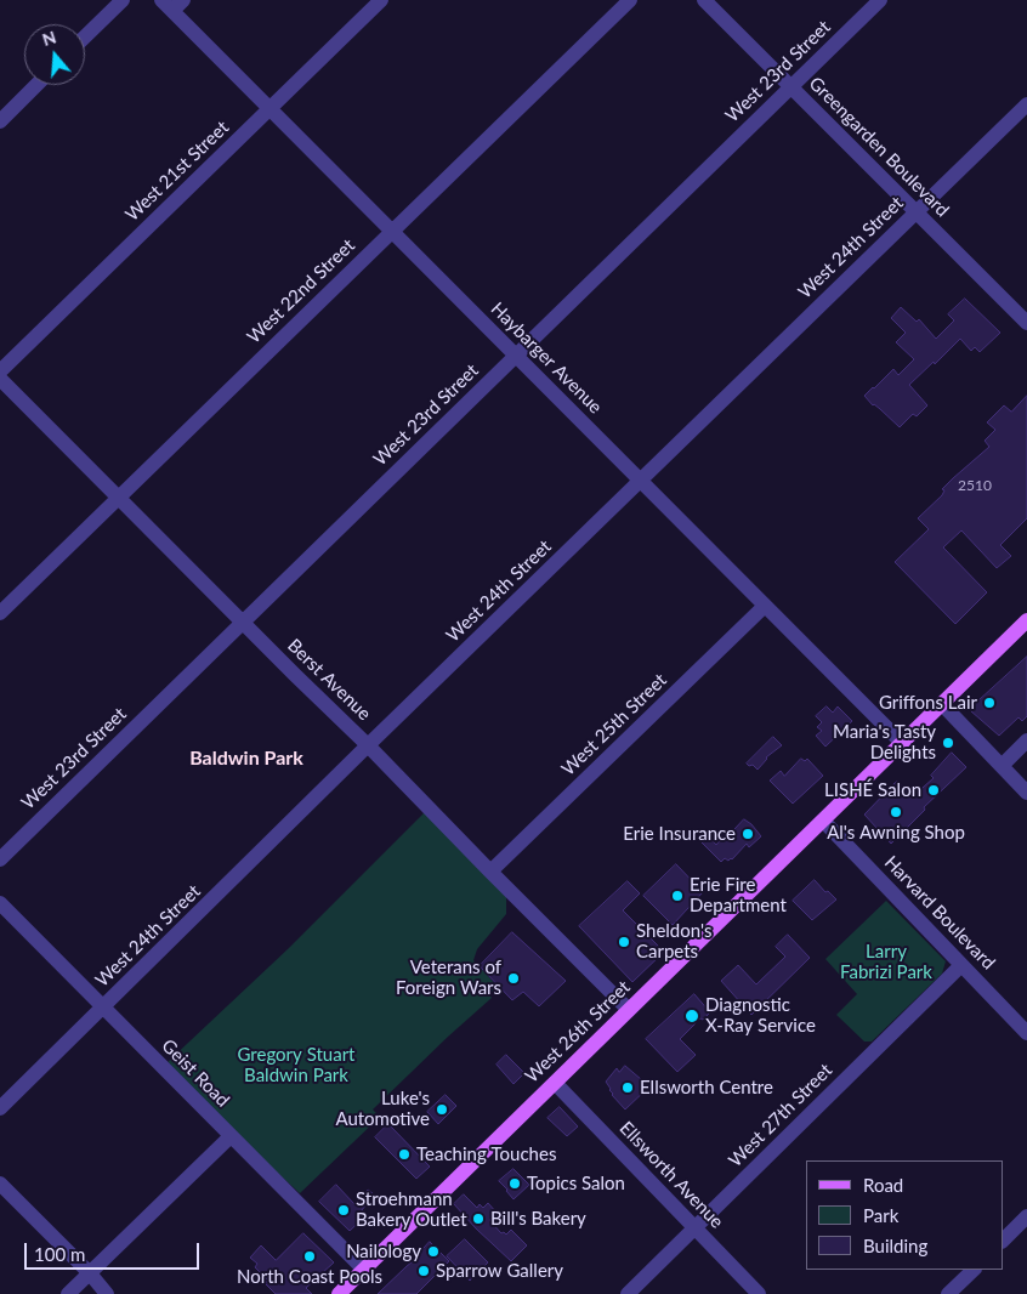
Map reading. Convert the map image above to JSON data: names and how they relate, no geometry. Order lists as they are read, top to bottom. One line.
{"streets":{"main road":["West 26th Street"],"street":["West 23rd Street","Greengarden Boulevard","West 21st Street","West 24th Street","West 22nd Street","Haybarger Avenue","Berst Avenue","West 25th Street","Harvard Boulevard","Geist Road","West 27th Street","Ellsworth Avenue"]},"crossings":[["West 23rd Street","Greengarden Boulevard"],["West 23rd Street","Haybarger Avenue"],["West 23rd Street","Berst Avenue"],["Greengarden Boulevard","West 24th Street"],["West 21st Street","Haybarger Avenue"],["West 24th Street","Haybarger Avenue"],["West 24th Street","Berst Avenue"],["West 24th Street","Geist Road"],["West 22nd Street","Haybarger Avenue"],["West 22nd Street","Berst Avenue"],["Haybarger Avenue","West 25th Street"],["Haybarger Avenue","West 26th Street"],["Berst Avenue","West 25th Street"],["Berst Avenue","West 26th Street"],["Harvard Boulevard","West 26th Street"],["Harvard Boulevard","West 27th Street"],["West 26th Street","Geist Road"],["West 26th Street","Ellsworth Avenue"],["West 27th Street","Ellsworth Avenue"]],"districts":["Baldwin Park"],"parks":["Larry Fabrizi Park","Gregory Stuart Baldwin Park"],"places":["Griffons Lair","Maria's Tasty Delights","LISHÉ Salon","Al's Awning Shop","Erie Insurance","Erie Fire Department","Sheldon's Carpets","Veterans of Foreign Wars","Diagnostic X-Ray Service","Ellsworth Centre","Luke's Automotive","Teaching Touches","Topics Salon","Stroehmann Bakery Outlet","Bill's Bakery","Nailology","North Coast Pools","Sparrow Gallery"],"house_numbers":["2510"],"legend":["Road","Park","Building"],"scale_bar":"100 m","north":"top"}
